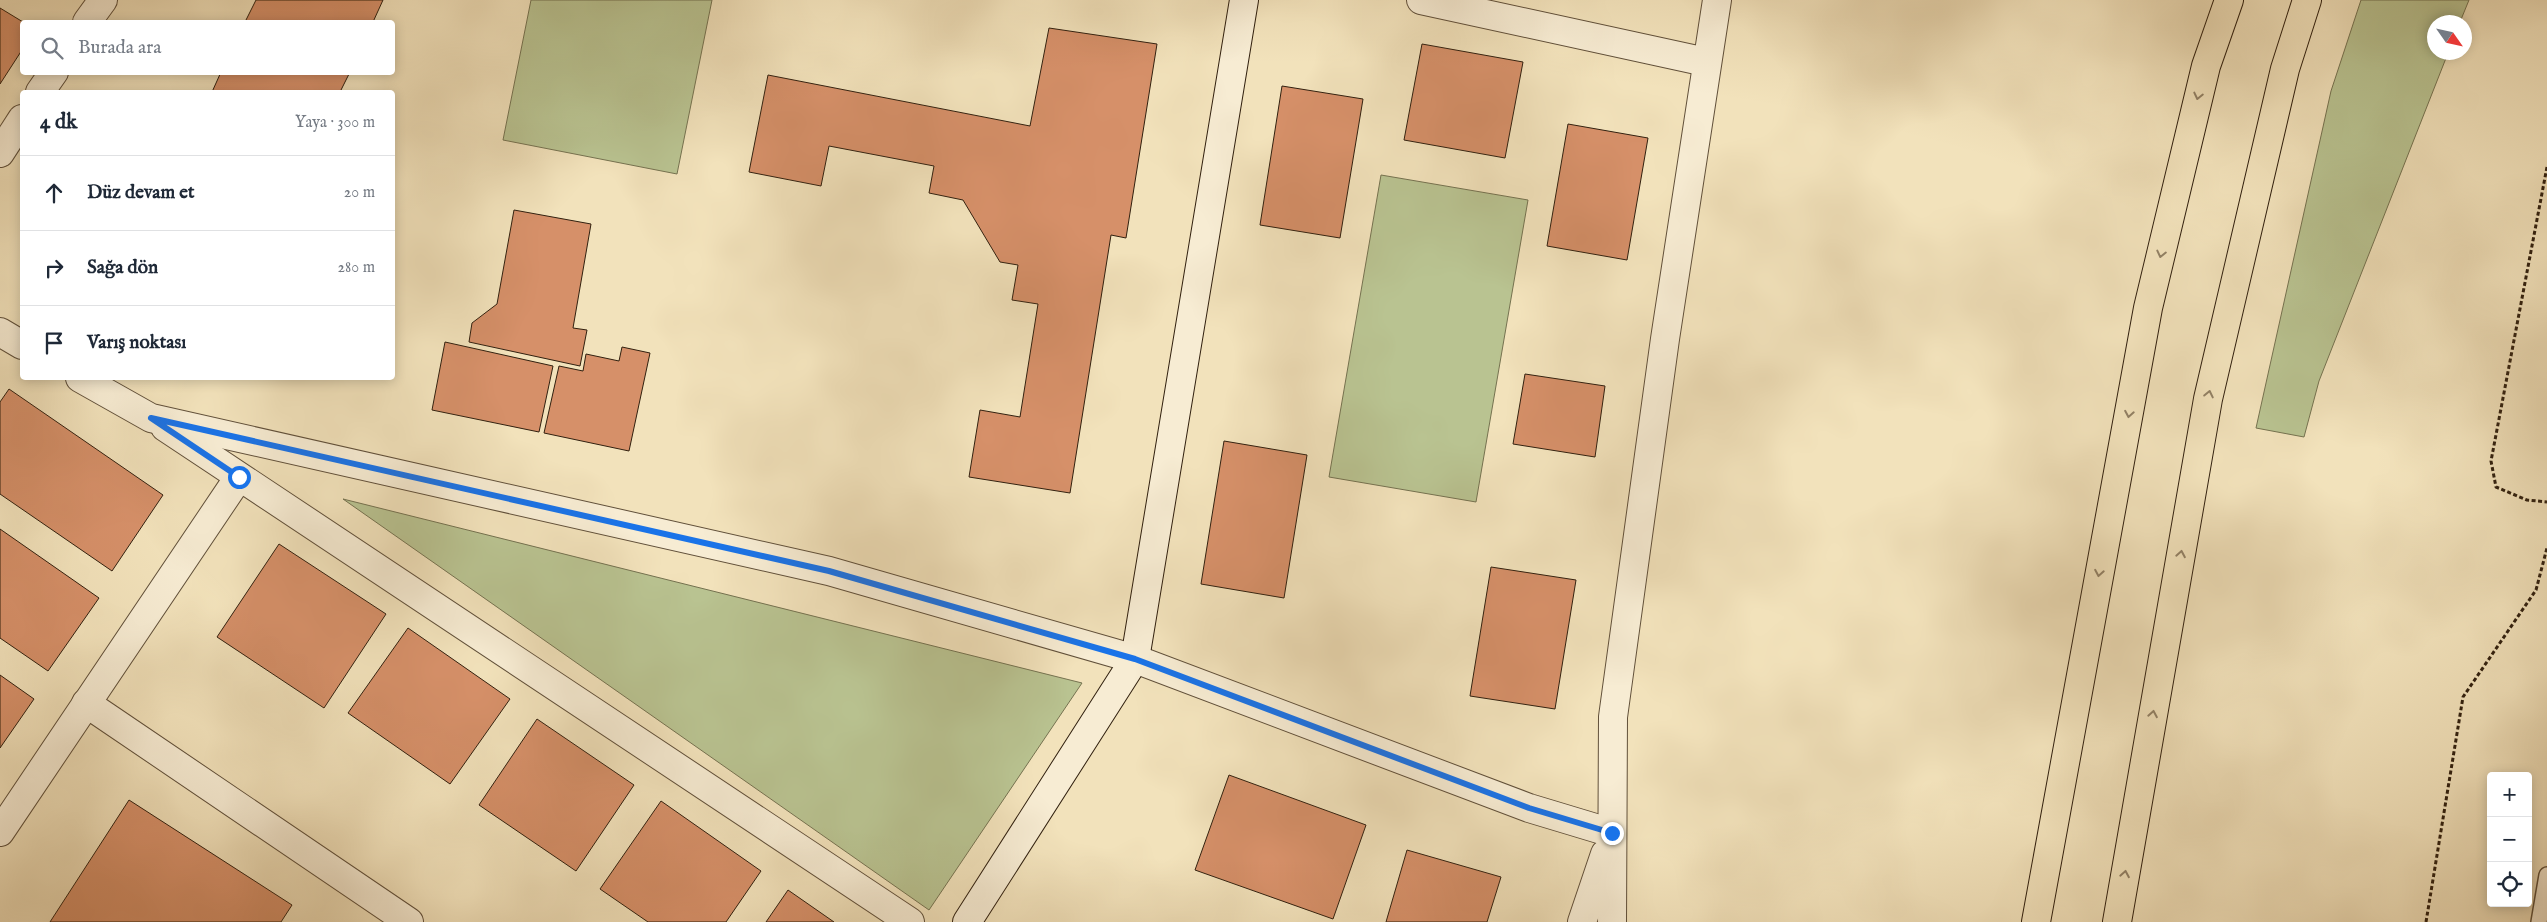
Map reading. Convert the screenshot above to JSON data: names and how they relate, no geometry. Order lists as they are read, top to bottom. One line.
{"north":"bottom right","page":{"search":"Burada ara","heading":["4 dk","Yaya · 300 m"],"list":[["Düz devam et","20 m"],["Sağa dön","280 m"],"Varış noktası"],"map_buttons":["+","−"]}}
